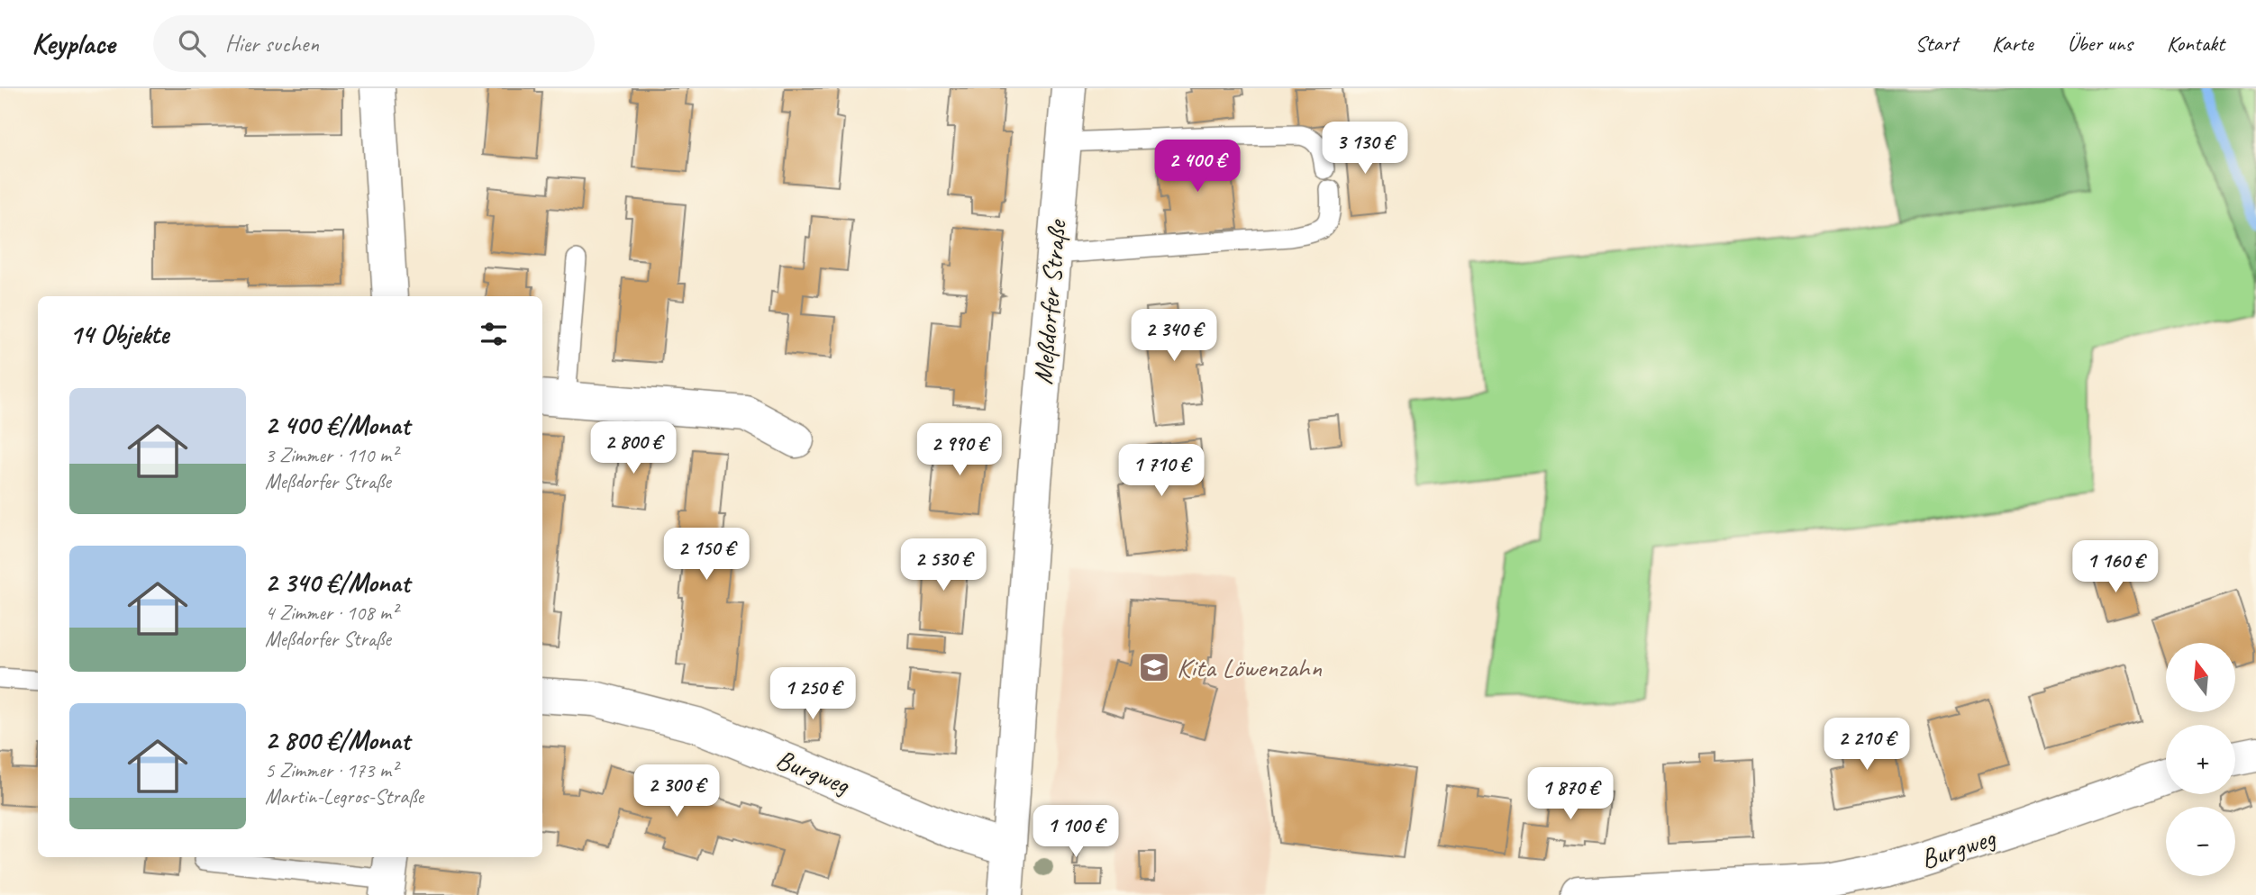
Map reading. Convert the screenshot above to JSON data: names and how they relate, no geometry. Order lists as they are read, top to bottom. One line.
{"streets":{"street":["Meßdorfer Straße","Burgweg"]},"crossings":[["Meßdorfer Straße","Burgweg"]],"places":{"school or university":["Kita Löwenzahn"]},"north":"top","page":{"header":"Keyplace","search":"Hier suchen","nav":["Start","Karte","Über uns","Kontakt"],"price":["3 130 €","2 400 €","2 340 €","2 800 €","2 990 €","1 710 €","2 150 €","2 530 €","1 160 €","1 250 €","2 210 €","2 300 €","1 870 €","1 100 €"],"heading":"14 Objekte","list":[{"name":"2 400 €/Monat","note":"3 Zimmer · 110 m² · Meßdorfer Straße"},{"name":"2 340 €/Monat","note":"4 Zimmer · 108 m² · Meßdorfer Straße"},{"name":"2 800 €/Monat","note":"5 Zimmer · 173 m² · Martin-Legros-Straße"}],"map_buttons":["+","−"]}}
